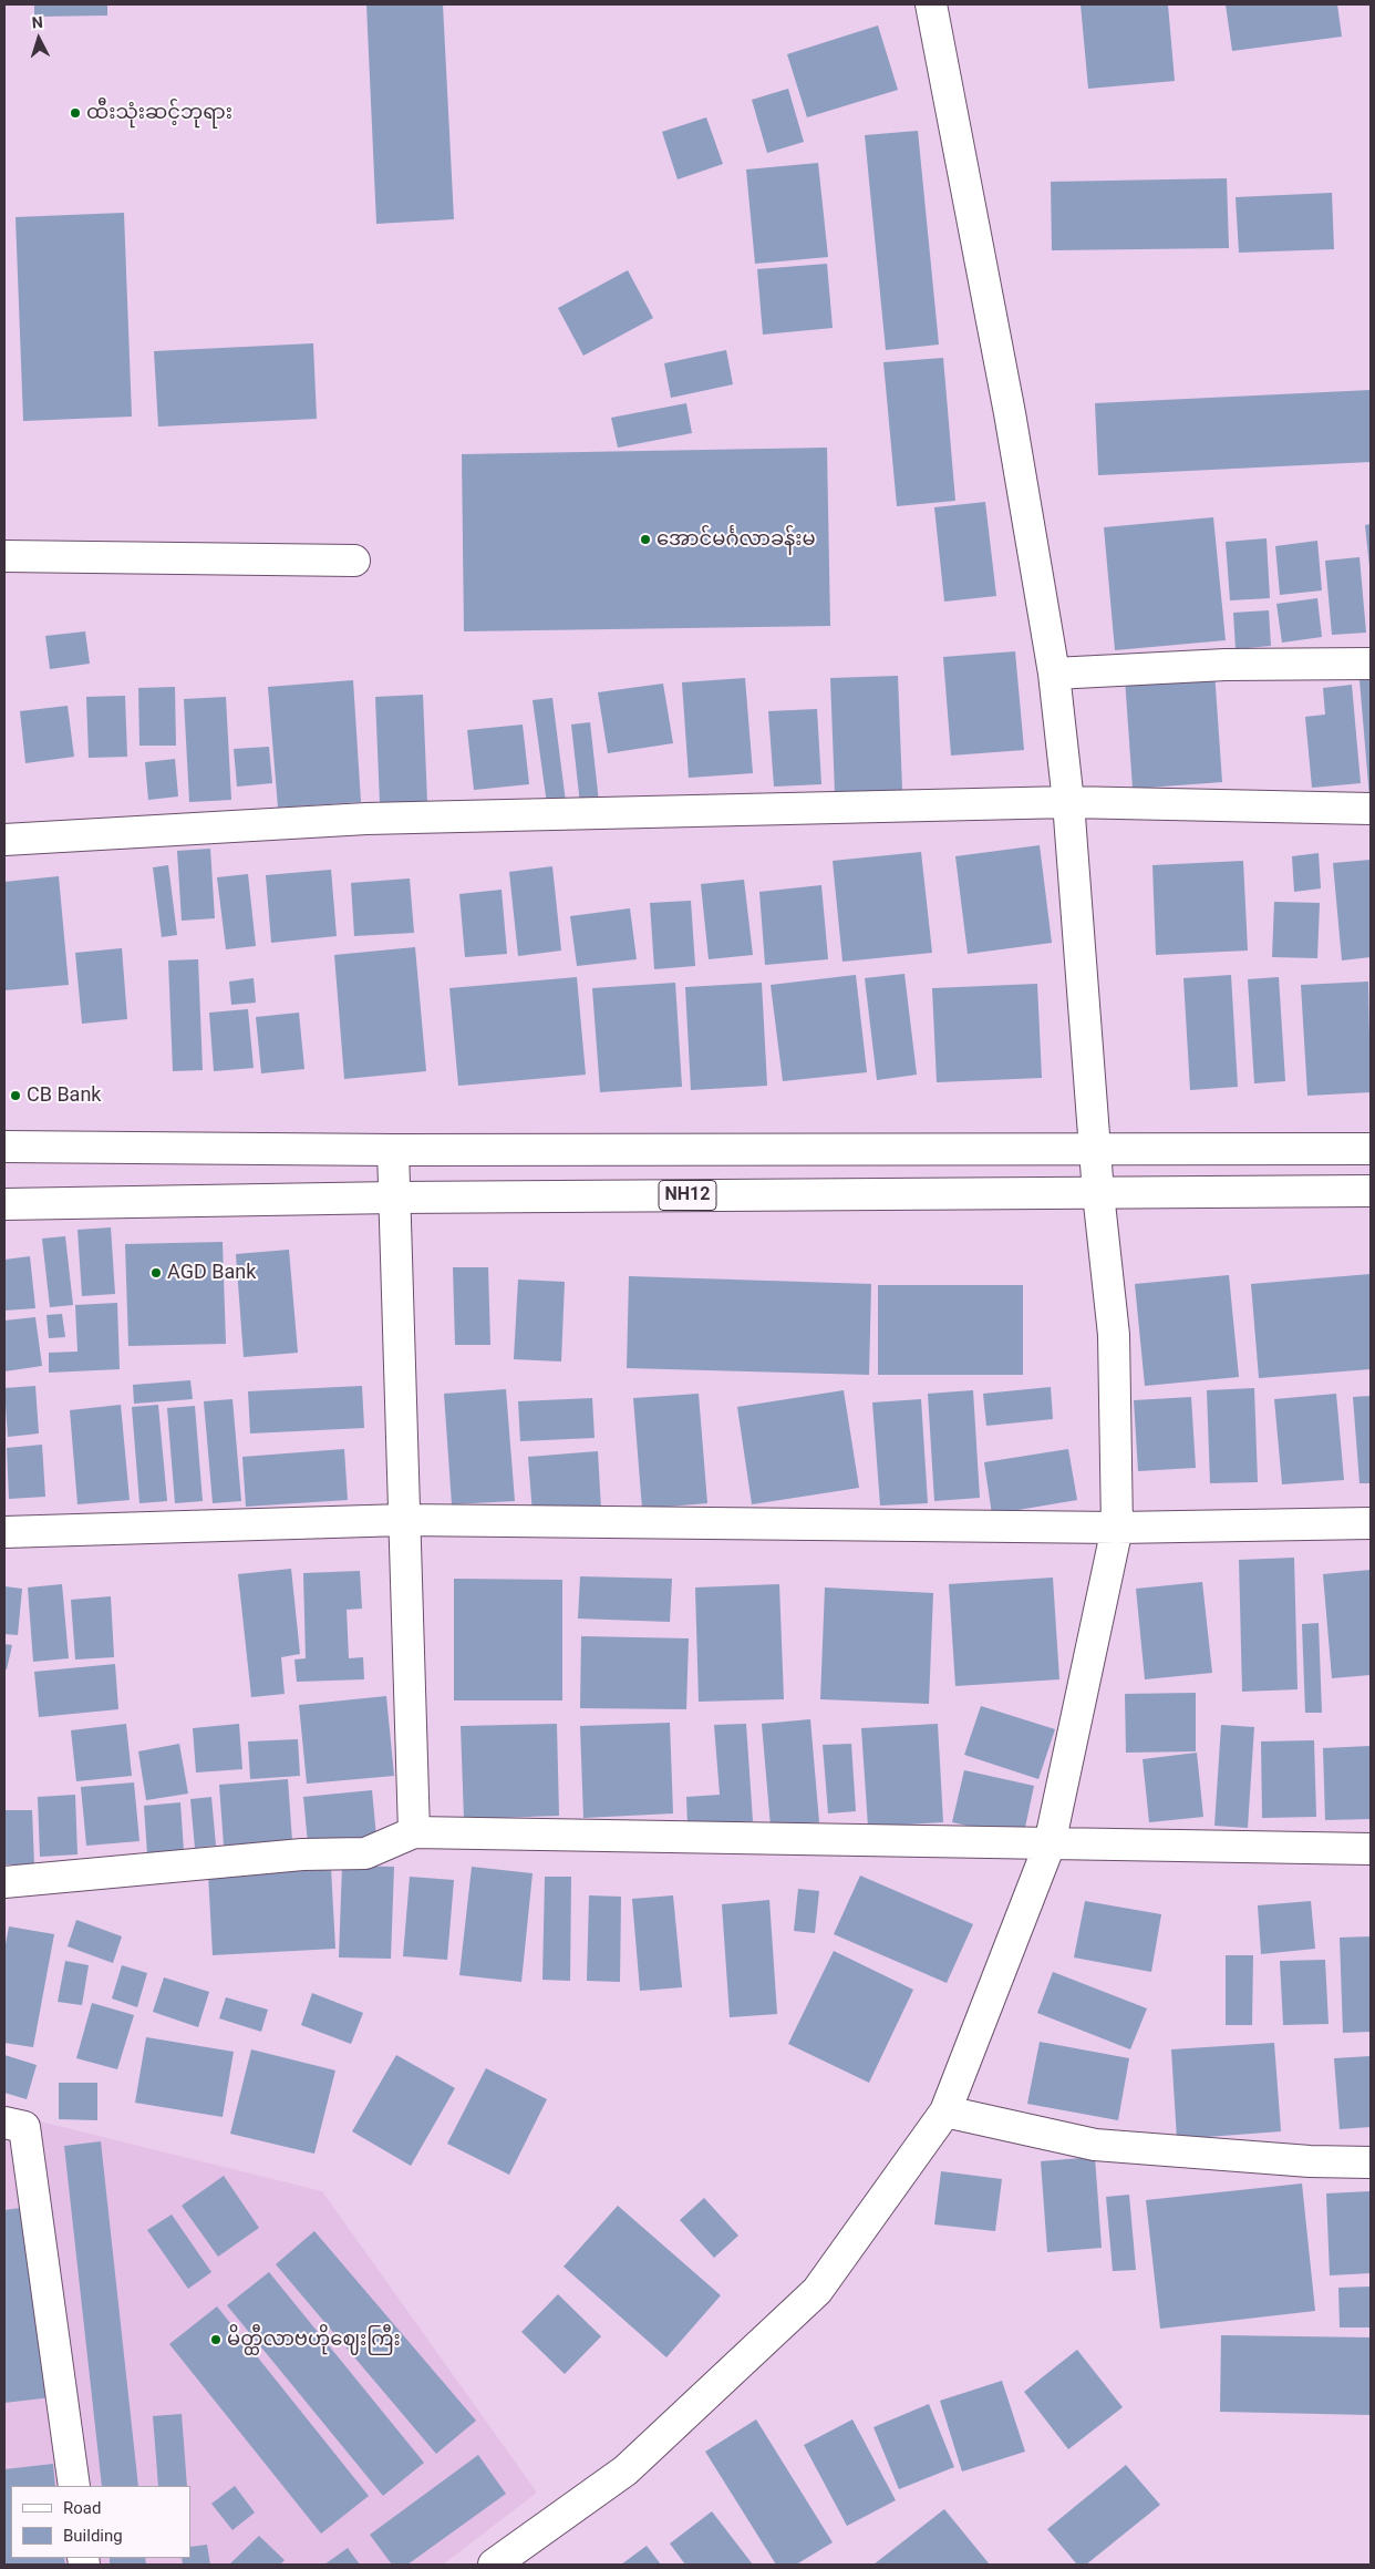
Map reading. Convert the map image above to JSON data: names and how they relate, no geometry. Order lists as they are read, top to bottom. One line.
{"streets":{"main road":["NH12"]},"places":["ထီးသုံးဆင့်ဘုရား","အောင်မင်္ဂလာခန်းမ","CB Bank","AGD Bank","မိတ္ထီလာဗဟိုဈေးကြီး"],"legend":["Road","Building"],"north":"top"}
